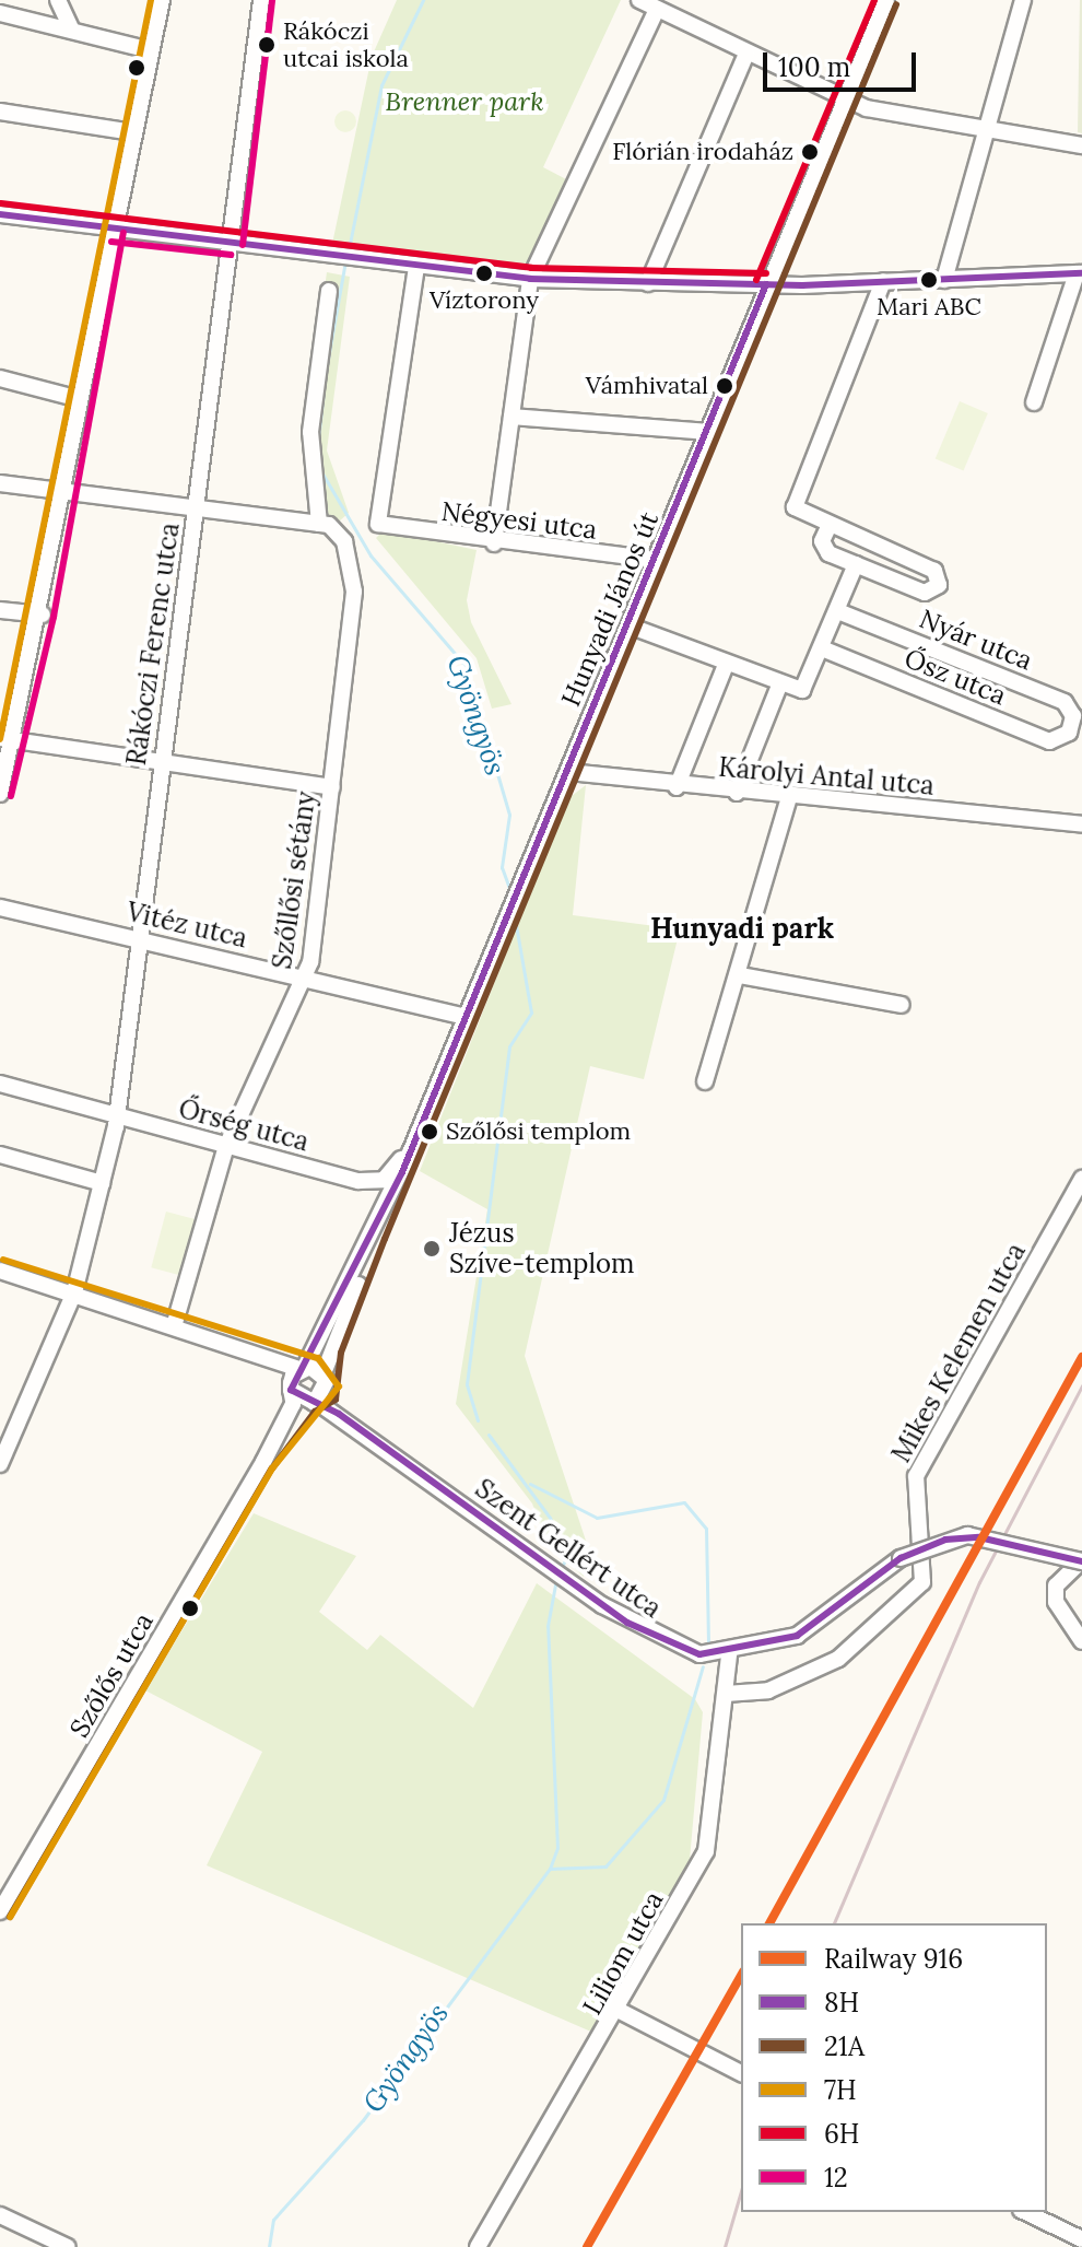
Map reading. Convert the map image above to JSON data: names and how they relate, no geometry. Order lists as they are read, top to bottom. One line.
{"streets":{"street":["Négyesi utca","Hunyadi János út","Nyár utca","Rákóczi Ferenc utca","Ősz utca","Károlyi Antal utca","Szőllősi sétány","Vitéz utca","Őrség utca","Mikes Kelemen utca","Szent Gellért utca","Szőlős utca","Liliom utca"]},"crossings":[["Négyesi utca","Hunyadi János út"],["Hunyadi János út","Károlyi Antal utca"],["Hunyadi János út","Vitéz utca"],["Hunyadi János út","Szent Gellért utca"],["Hunyadi János út","Szőlős utca"],["Nyár utca","Ősz utca"],["Rákóczi Ferenc utca","Vitéz utca"],["Rákóczi Ferenc utca","Őrség utca"],["Szőllősi sétány","Vitéz utca"],["Szőllősi sétány","Őrség utca"],["Mikes Kelemen utca","Liliom utca"],["Szent Gellért utca","Szőlős utca"],["Szent Gellért utca","Liliom utca"]],"districts":["Hunyadi park"],"water":["Gyöngyös"],"parks":["Brenner park"],"places":["Rákóczi utcai iskola","Flórián irodaház","Víztorony","Mari ABC","Vámhivatal","Szőlősi templom","Jézus Szíve-templom"],"lines":["transit line 7H","transit line 6H","transit line 12","transit line 21A","transit line 8H","rail line 916"],"legend":["Railway 916","8H","21A","7H","6H","12"],"scale_bar":"100 m"}
